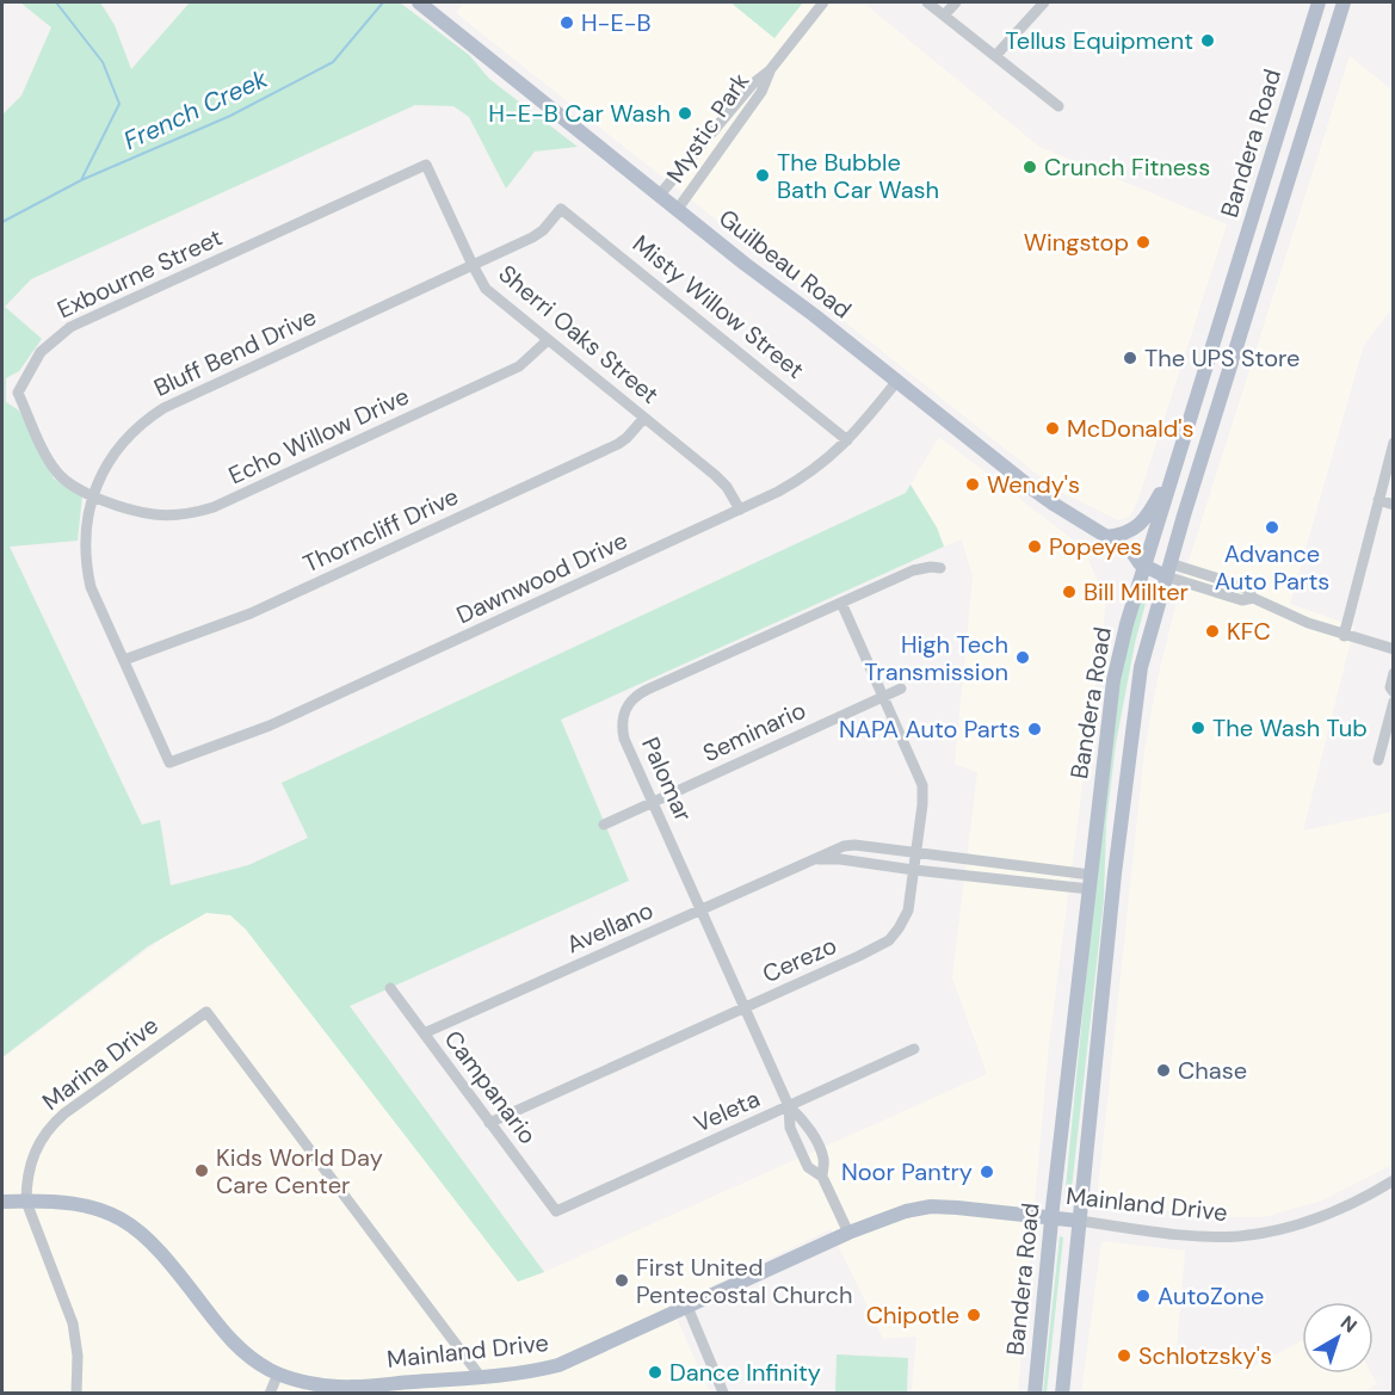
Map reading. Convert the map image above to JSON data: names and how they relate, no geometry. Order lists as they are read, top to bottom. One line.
{"streets":{"main road":["Bandera Road","Guilbeau Road","Mainland Drive"],"street":["Mystic Park","Exbourne Street","Misty Willow Street","Sherri Oaks Street","Bluff Bend Drive","Echo Willow Drive","Thorncliff Drive","Dawnwood Drive","Seminario","Palomar","Avellano","Cerezo","Marina Drive","Campanario","Veleta"]},"crossings":[["Mystic Park","Guilbeau Road"],["Bandera Road","Guilbeau Road"],["Bandera Road","Avellano"],["Bandera Road","Mainland Drive"],["Guilbeau Road","Dawnwood Drive"],["Exbourne Street","Sherri Oaks Street"],["Exbourne Street","Bluff Bend Drive"],["Exbourne Street","Echo Willow Drive"],["Misty Willow Street","Bluff Bend Drive"],["Misty Willow Street","Dawnwood Drive"],["Sherri Oaks Street","Bluff Bend Drive"],["Sherri Oaks Street","Echo Willow Drive"],["Sherri Oaks Street","Thorncliff Drive"],["Sherri Oaks Street","Dawnwood Drive"],["Bluff Bend Drive","Echo Willow Drive"],["Bluff Bend Drive","Thorncliff Drive"],["Bluff Bend Drive","Dawnwood Drive"],["Seminario","Palomar"],["Seminario","Cerezo"],["Palomar","Avellano"],["Palomar","Cerezo"],["Palomar","Veleta"],["Palomar","Mainland Drive"],["Avellano","Cerezo"],["Avellano","Campanario"],["Cerezo","Campanario"],["Marina Drive","Mainland Drive"],["Campanario","Veleta"]],"water":["French Creek"],"places":["H-E-B","Tellus Equipment","H-E-B Car Wash","Crunch Fitness","The Bubble Bath Car Wash","Wingstop","The UPS Store","McDonald's","Wendy's","Advance Auto Parts","Popeyes","Bill Millter","KFC","High Tech Transmission","The Wash Tub","NAPA Auto Parts","Chase","Kids World Day Care Center","Noor Pantry","First United Pentecostal Church","AutoZone","Chipotle","Schlotzsky's","Dance Infinity"],"north":"top right"}
